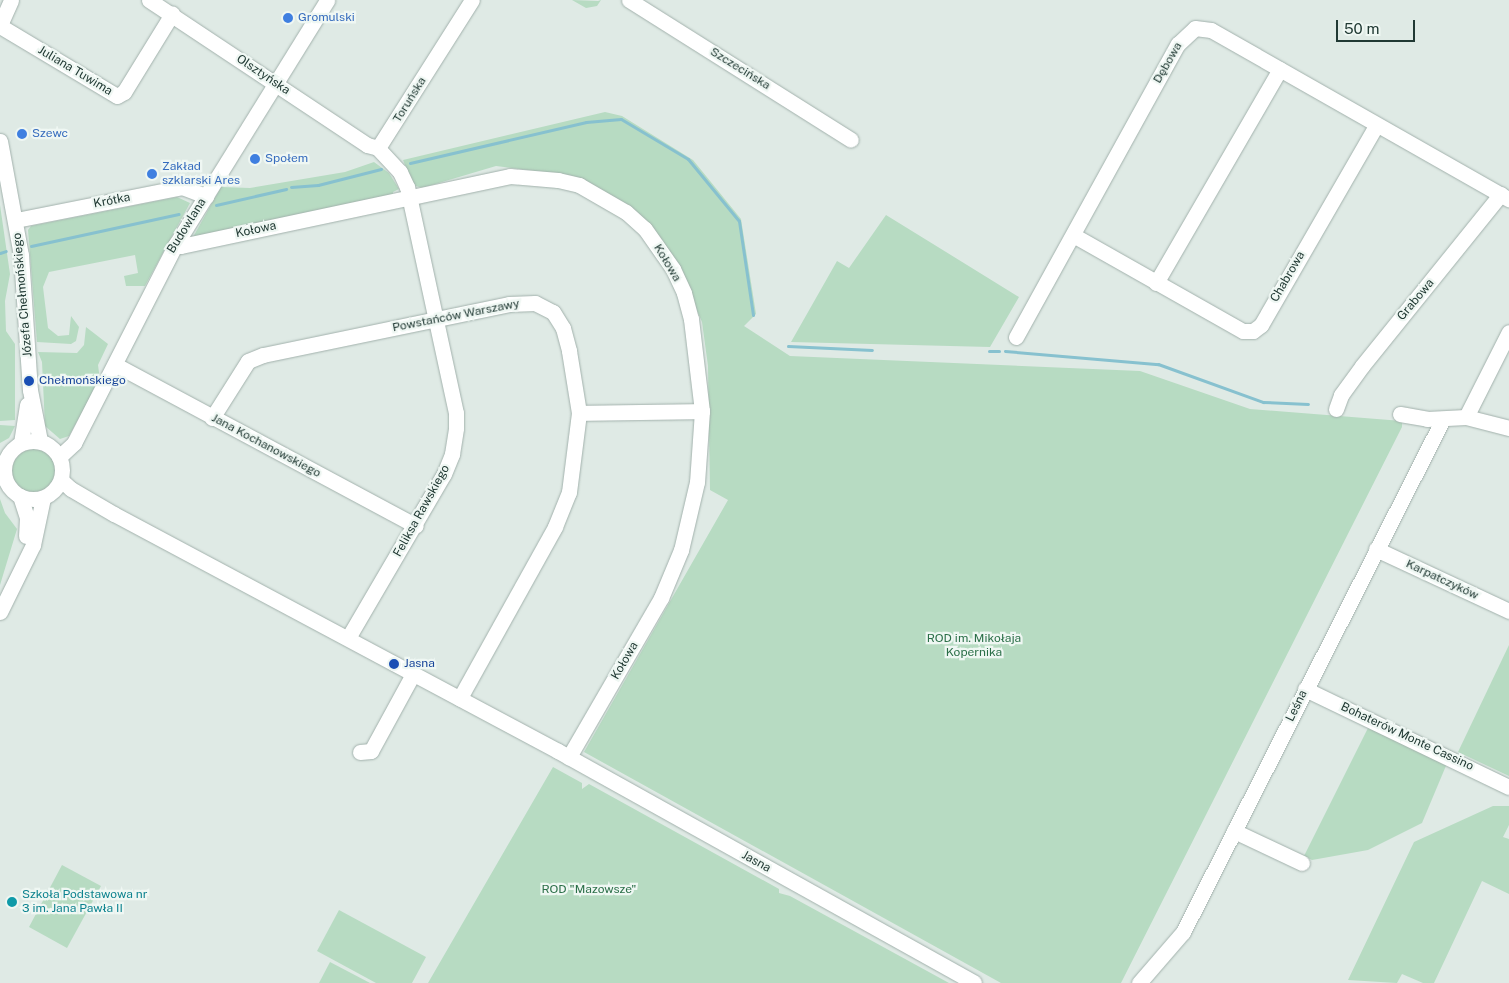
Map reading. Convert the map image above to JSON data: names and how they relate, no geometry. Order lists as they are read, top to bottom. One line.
{"streets":{"street":["Dębowa","Szczecińska","Juliana Tuwima","Olsztyńska","Toruńska","Krótka","Budowlana","Kołowa","Chabrowa","Józefa Chełmońskiego","Grabowa","Powstańców Warszawy","Jana Kochanowskiego","Feliksa Rawskiego","Karpatczyków","Leśna","Bohaterów Monte Cassino","Jasna"]},"crossings":[["Dębowa","Chabrowa"],["Dębowa","Grabowa"],["Juliana Tuwima","Olsztyńska"],["Olsztyńska","Toruńska"],["Olsztyńska","Budowlana"],["Krótka","Budowlana"],["Krótka","Józefa Chełmońskiego"],["Budowlana","Kołowa"],["Budowlana","Józefa Chełmońskiego"],["Budowlana","Jana Kochanowskiego"],["Budowlana","Jasna"],["Kołowa","Feliksa Rawskiego"],["Kołowa","Jasna"],["Józefa Chełmońskiego","Jasna"],["Powstańców Warszawy","Jana Kochanowskiego"],["Powstańców Warszawy","Feliksa Rawskiego"],["Powstańców Warszawy","Jasna"],["Jana Kochanowskiego","Feliksa Rawskiego"],["Feliksa Rawskiego","Jasna"],["Karpatczyków","Leśna"],["Leśna","Bohaterów Monte Cassino"]],"parks":["ROD im. Mikołaja Kopernika","ROD \"Mazowsze\""],"places":["Gromulski","Szewc","Społem","Zakład szklarski Ares","Chełmońskiego","Jasna","Szkoła Podstawowa nr 3 im. Jana Pawła II"],"scale_bar":"50 m"}
